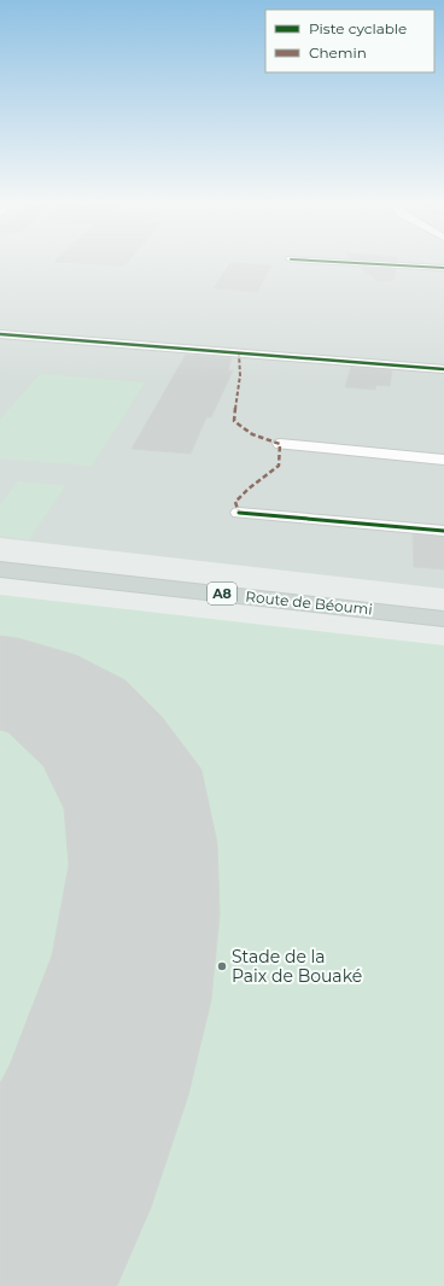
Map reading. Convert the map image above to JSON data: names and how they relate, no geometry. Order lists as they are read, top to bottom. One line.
{"streets":{"main road":["A8","Route de Béoumi"]},"places":["Stade de la Paix de Bouaké"],"legend":["Piste cyclable","Chemin"]}
